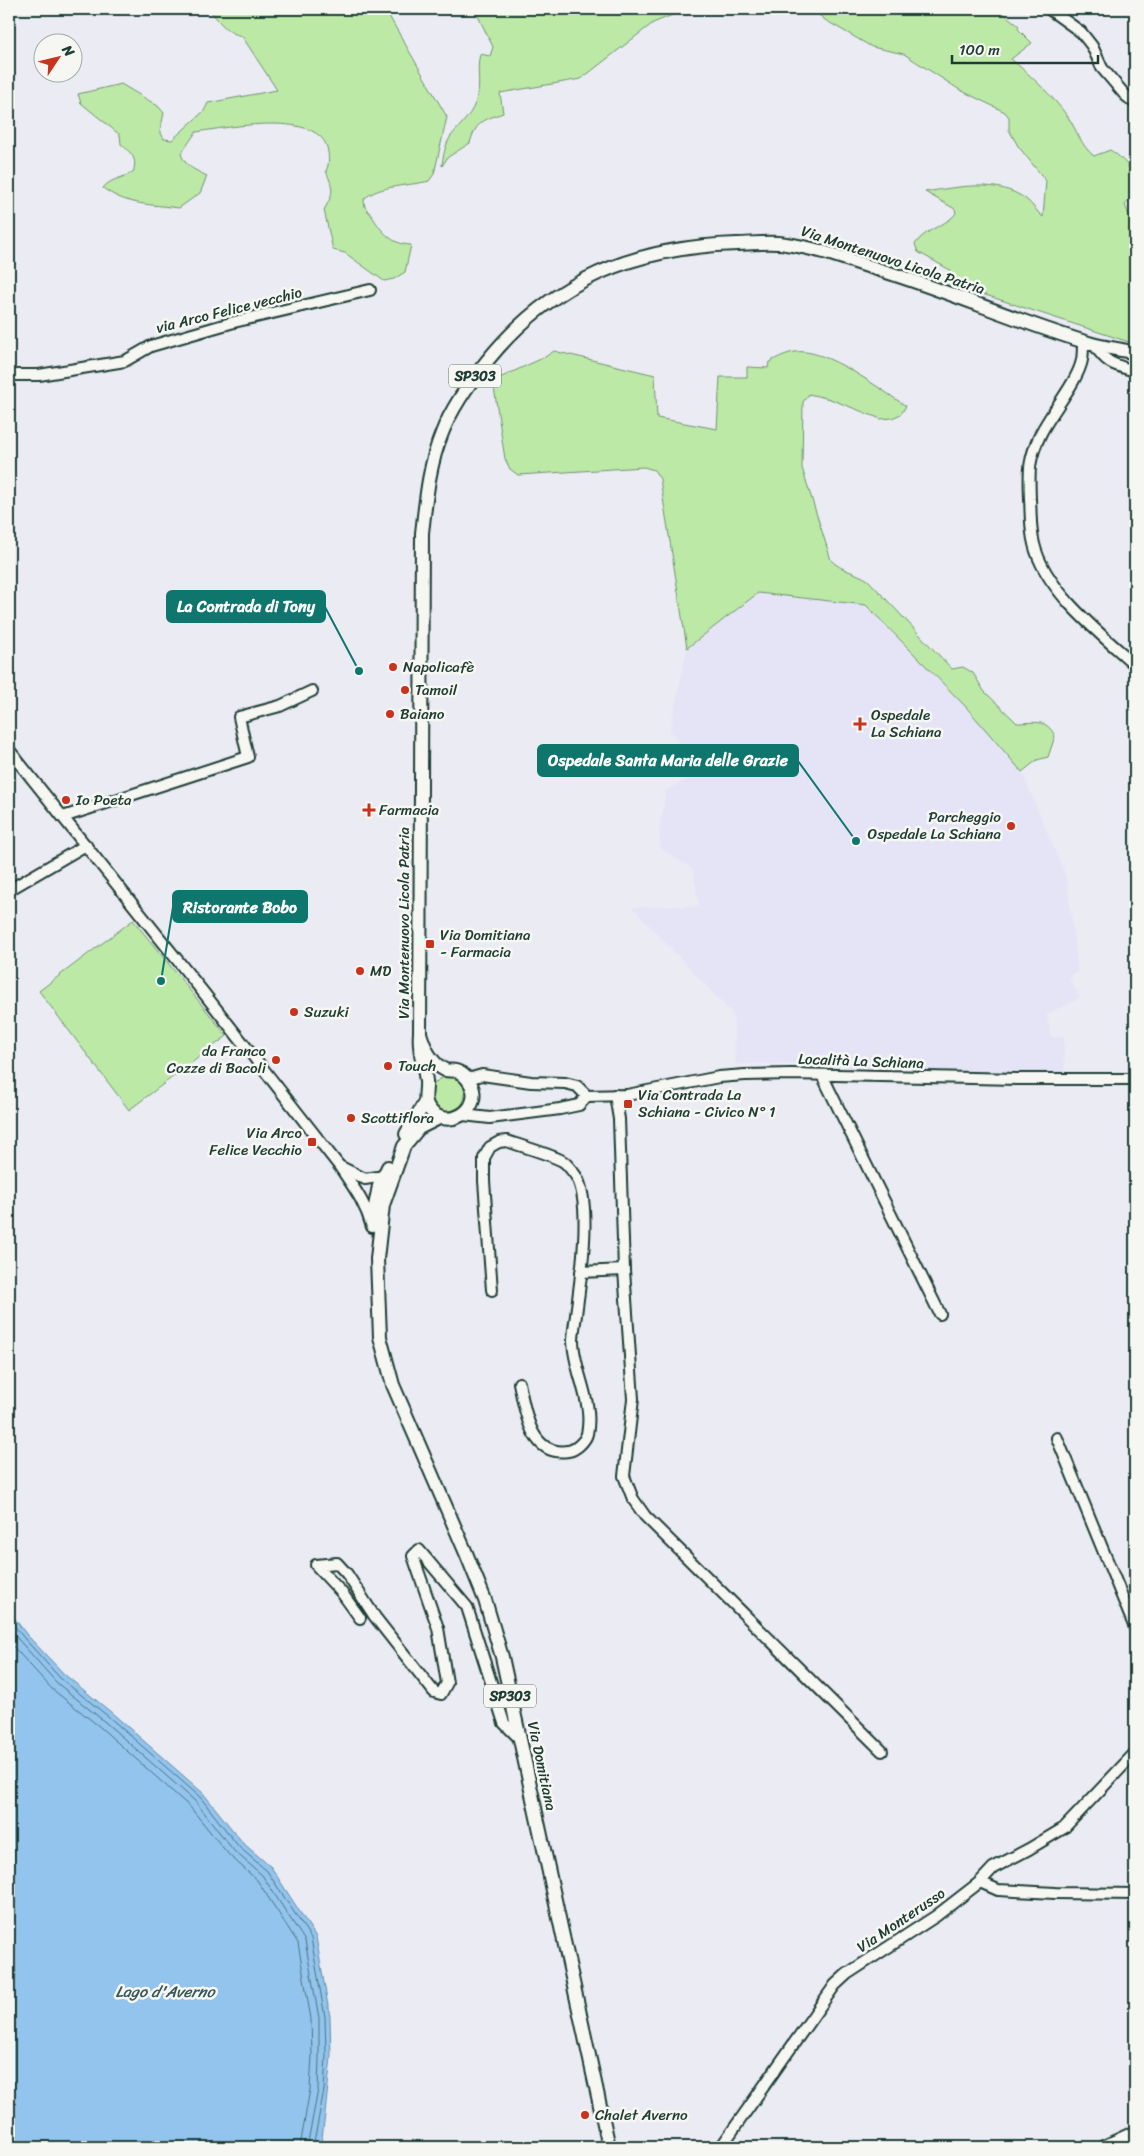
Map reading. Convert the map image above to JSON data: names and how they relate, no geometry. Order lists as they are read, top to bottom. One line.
{"streets":{"main road":["Via Montenuovo Licola Patria","SP303","Via Domitiana"],"street":["via Arco Felice vecchio","Località La Schiana","Via Monterusso"]},"crossings":[["Via Montenuovo Licola Patria","Località La Schiana"],["Via Montenuovo Licola Patria","Via Domitiana"],["Località La Schiana","Via Domitiana"]],"water":["Lago d'Averno"],"places":{"other":["Napolicafè","La Contrada di Tony","Tamoil","Baiano","Io Poeta","Parcheggio Ospedale La Schiana","Ospedale Santa Maria delle Grazie","MD","Ristorante Bobo","Suzuki","da Franco Cozze di Bacoli","Touch","Scottiflora","Chalet Averno"],"health":["Ospedale La Schiana","Farmacia"],"transit":["Via Domitiana - Farmacia","Via Contrada La Schiana - Civico N° 1","Via Arco Felice Vecchio"]},"scale_bar":"100 m","north":"top right"}
